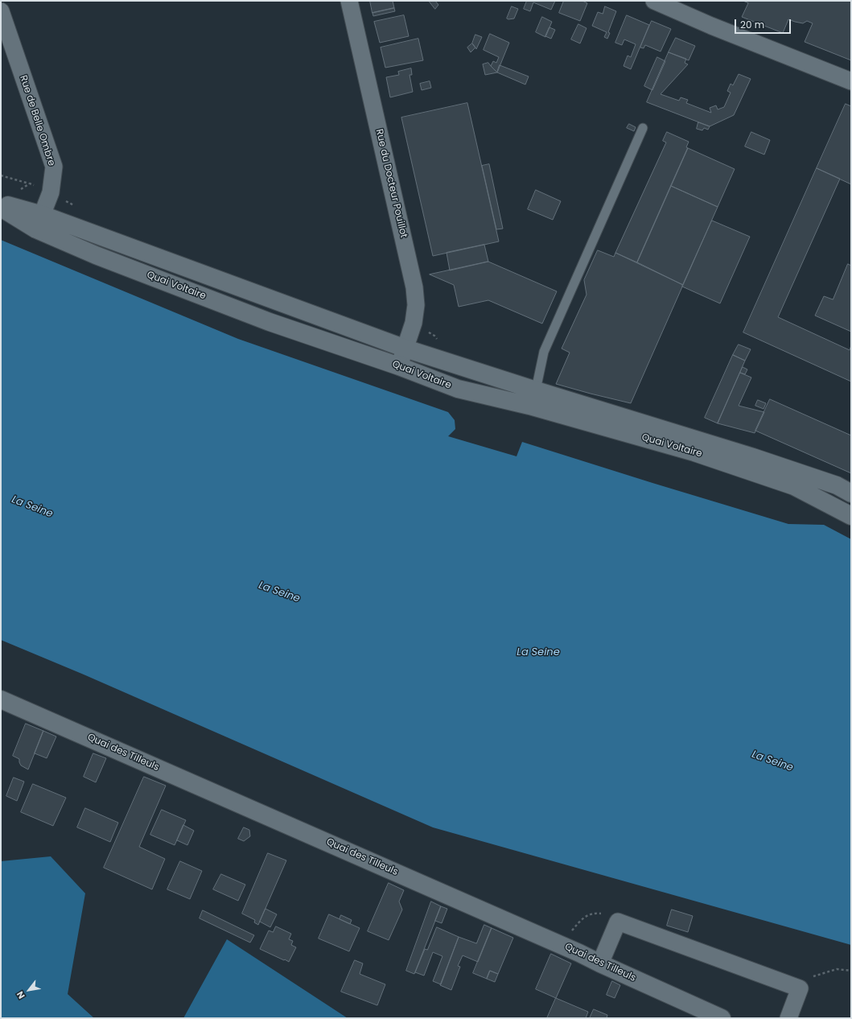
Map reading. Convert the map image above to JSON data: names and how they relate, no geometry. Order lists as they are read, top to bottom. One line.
{"streets":{"street":["Rue de Belle Ombre","Rue du Docteur Pouillot","Quai Voltaire","Quai des Tilleuls"]},"crossings":[["Rue de Belle Ombre","Quai Voltaire"],["Rue du Docteur Pouillot","Quai Voltaire"]],"water":["La Seine"],"scale_bar":"20 m","north":"bottom left"}
